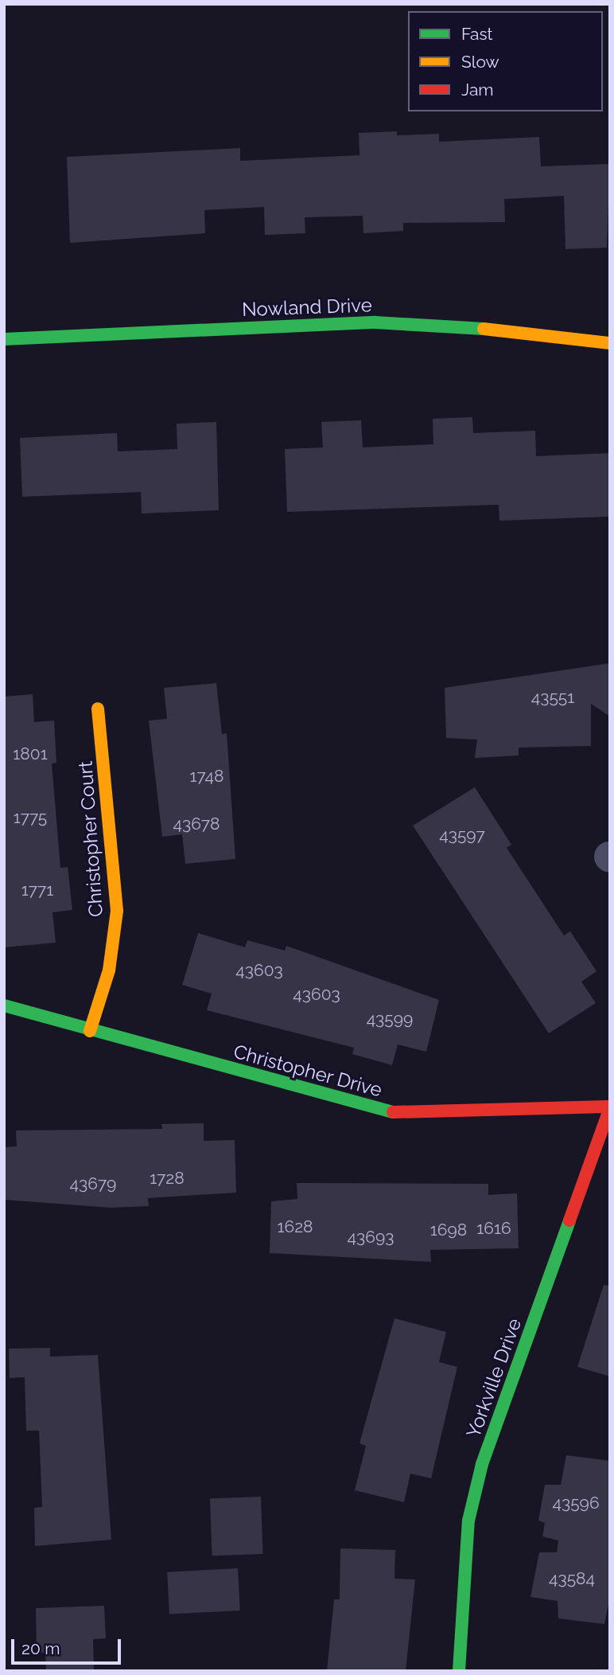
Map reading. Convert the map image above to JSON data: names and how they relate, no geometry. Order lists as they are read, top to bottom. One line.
{"streets":{"street":["Nowland Drive","Christopher Court","Christopher Drive","Yorkville Drive"]},"crossings":[["Christopher Court","Christopher Drive"],["Christopher Drive","Yorkville Drive"]],"house_numbers":["43551","1801","1748","1775","43678","43597","1771","43603","43603","43599","1728","43679","1628","1616","1698","43693","43596","43584"],"legend":["Fast","Slow","Jam"],"scale_bar":"20 m"}
